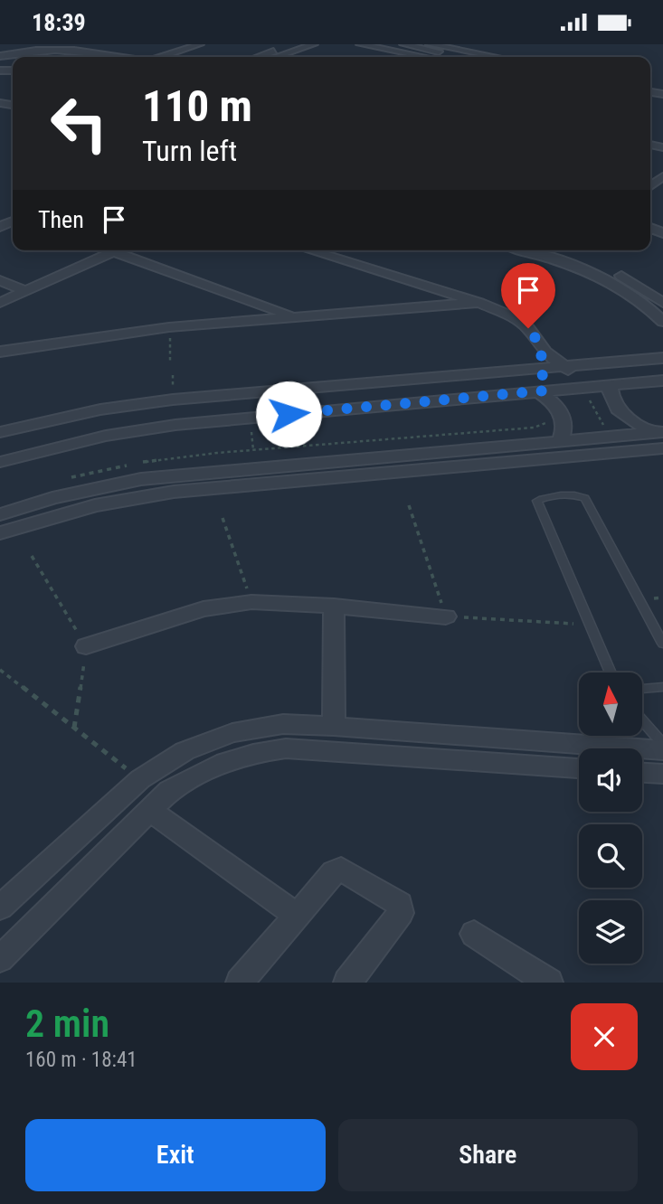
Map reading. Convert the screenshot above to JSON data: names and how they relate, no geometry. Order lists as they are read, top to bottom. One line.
{"north":"top","page":{"status":"18:39","turn":["110 m","Turn left"],"then":"Then","heading":["2 min","160 m · 18:41"],"buttons":["Exit","Share"]}}
